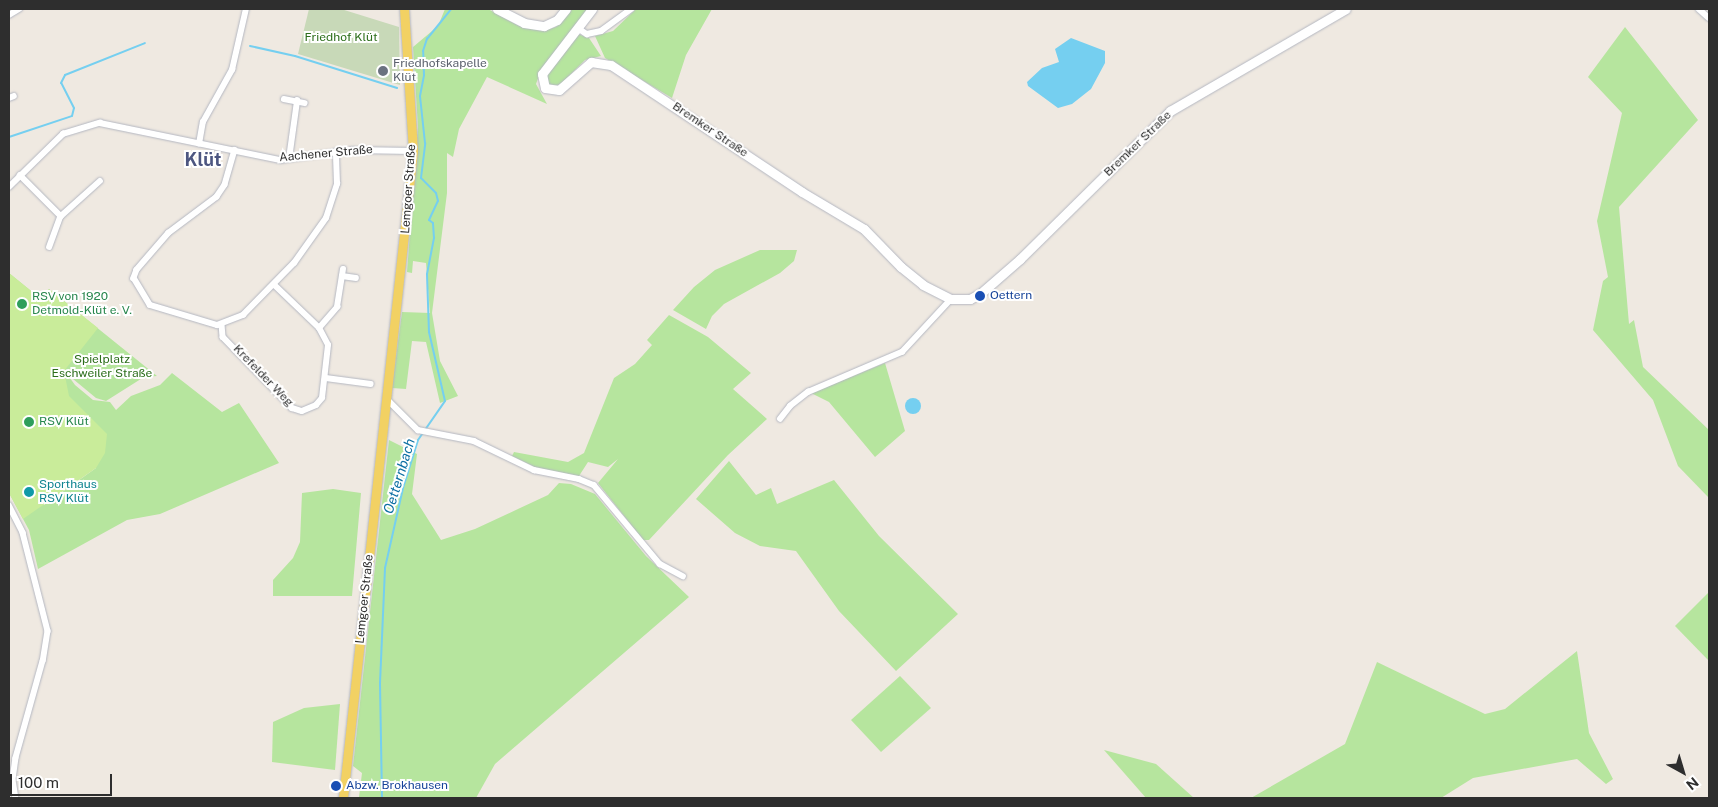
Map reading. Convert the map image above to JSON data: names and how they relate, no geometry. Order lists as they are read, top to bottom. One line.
{"streets":{"main road":["Lemgoer Straße"],"street":["Bremker Straße","Aachener Straße","Krefelder Weg"]},"crossings":[["Aachener Straße","Lemgoer Straße"]],"districts":["Klüt"],"water":["Oetternbach"],"parks":["Friedhof Klüt","Spielplatz Eschweiler Straße"],"places":["Friedhofskapelle Klüt","Oettern","RSV von 1920 Detmold-Klüt e. V.","RSV Klüt","Sporthaus RSV Klüt","Abzw. Brokhausen"],"scale_bar":"100 m","north":"bottom right"}
